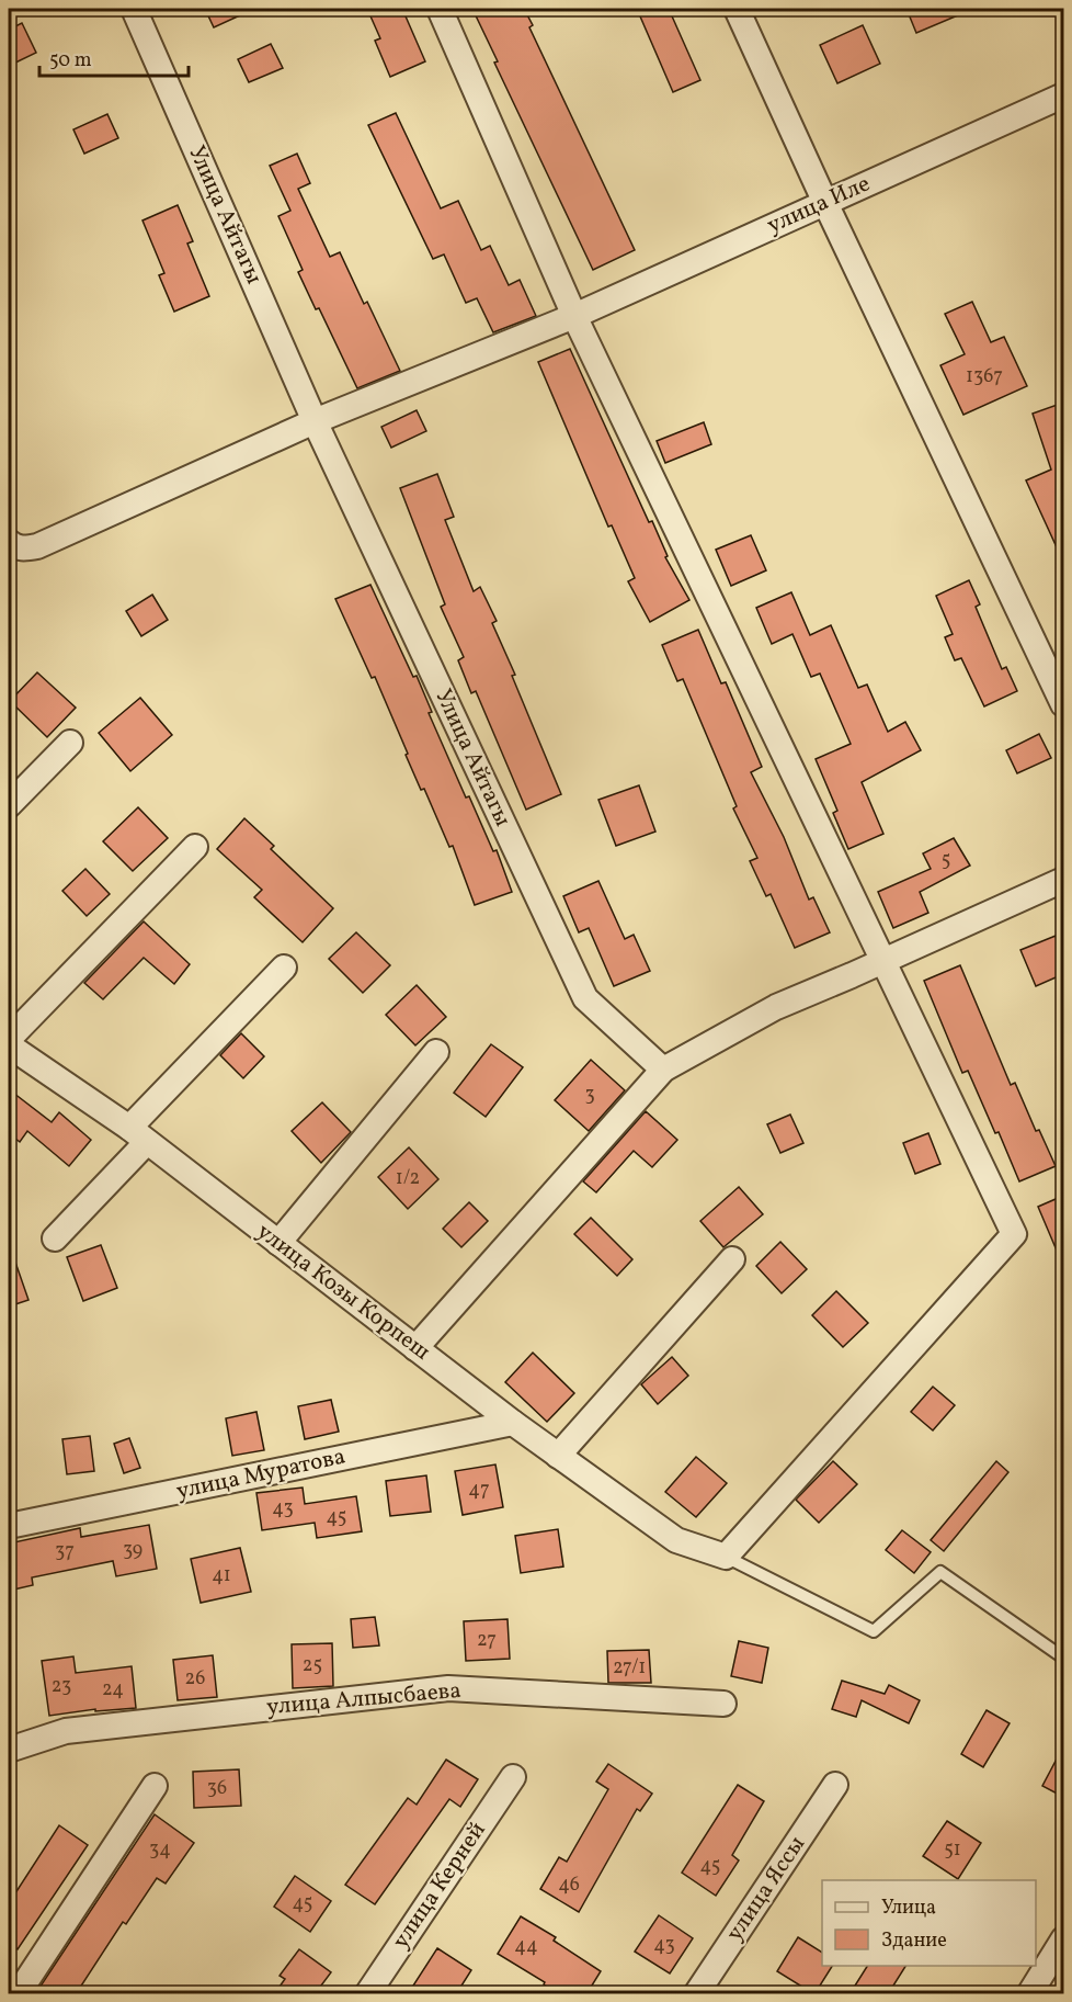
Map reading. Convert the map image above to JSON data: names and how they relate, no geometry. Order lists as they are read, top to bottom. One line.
{"streets":{"street":["улица Иле","Улица Айтагы","улица Козы Корпеш","улица Муратова","улица Алпысбаева","улица Керней","улица Яссы"]},"crossings":[["улица Козы Корпеш","улица Муратова"]],"house_numbers":["1367","5","3","1/2","47","43","45","39","37","41","27","25","27/1","26","23","24","36","34","51","45","46","45","43","44"],"legend":["Улица","Здание"],"scale_bar":"50 m"}
